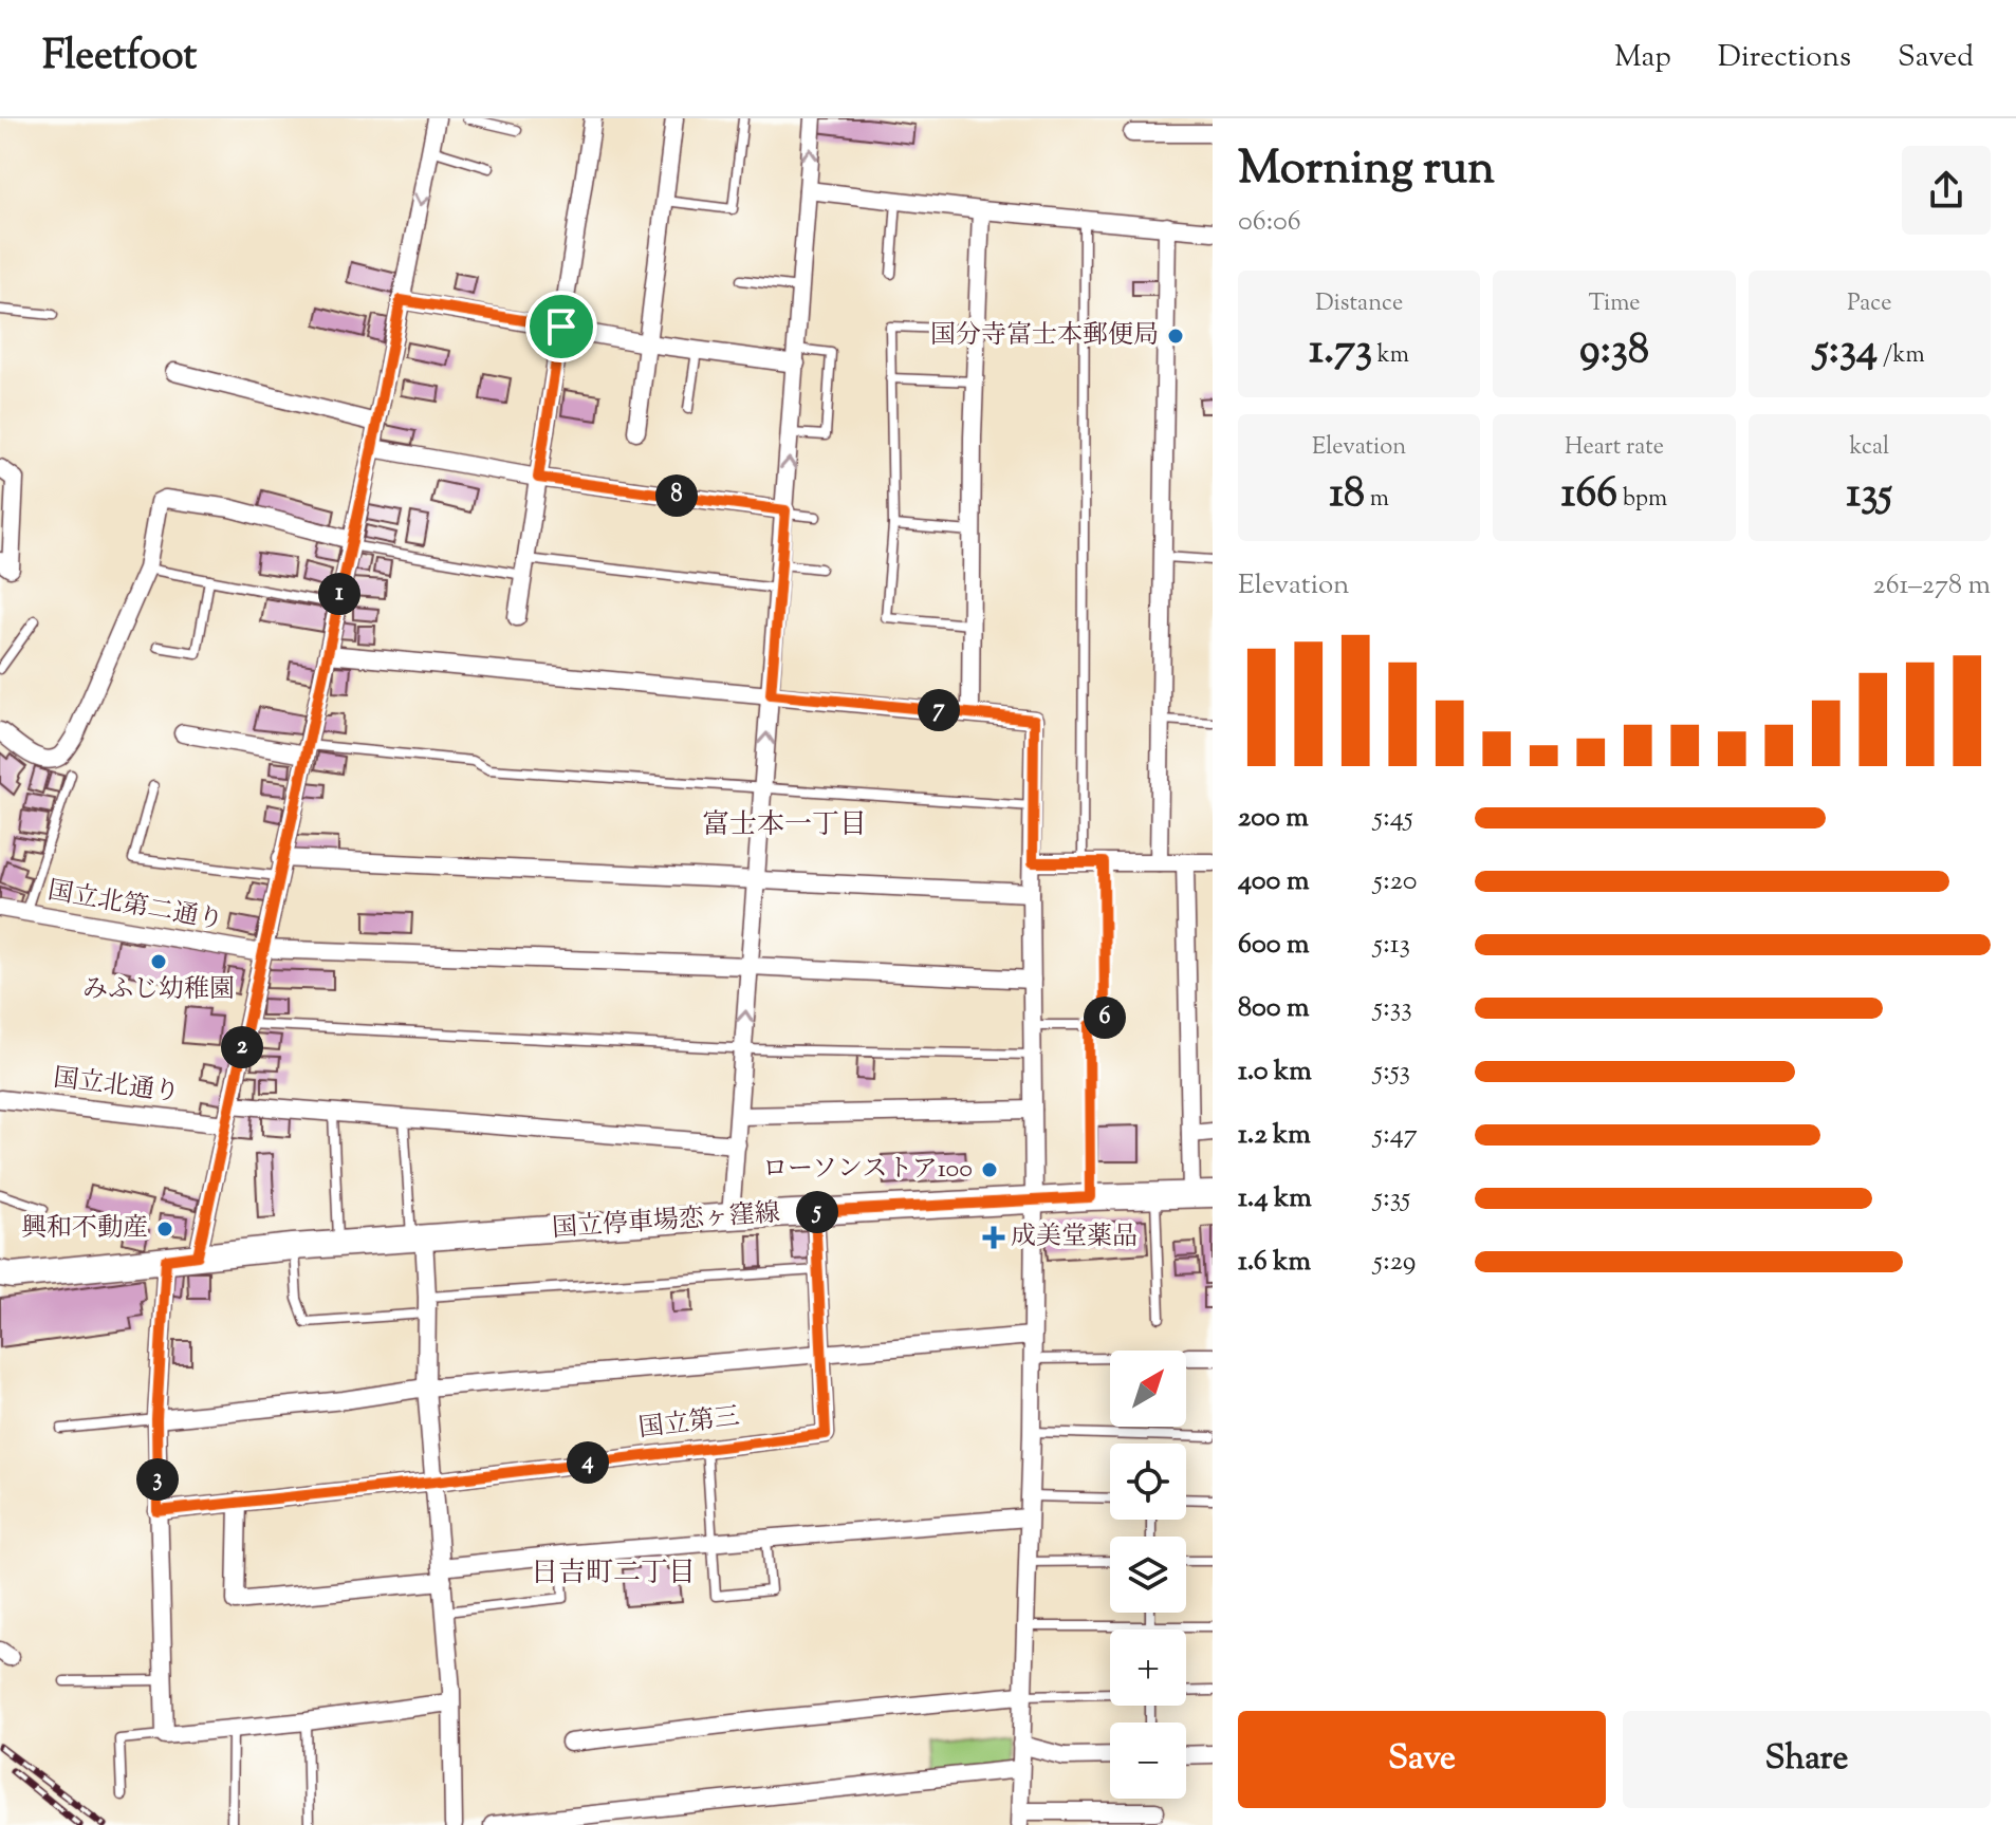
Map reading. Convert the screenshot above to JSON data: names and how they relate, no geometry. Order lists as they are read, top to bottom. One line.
{"streets":{"main road":["国立停車場恋ヶ窪線"],"street":["国立北第二通り","国立北通り","国立第三"]},"crossings":[["国立停車場恋ヶ窪線","国立第三"]],"districts":["富士本一丁目","日吉町二丁目"],"places":{"other":["国分寺富士本郵便局","みふじ幼稚園","ローソンストア100","興和不動産"],"health":["成美堂薬品"]},"north":"top right","page":{"header":"Fleetfoot","nav":["Map","Directions","Saved"],"heading":["Morning run","06:06"],"stats":[["Distance","1.73 km"],["Time","9:38"],["Pace","5:34 /km"],["Elevation","18 m"],["Heart rate","166 bpm"],["kcal","135"]],"pins":["8","1","7","6","2","5","4","3"],"chart":["Elevation","261–278 m"],"list":[{"name":"200 m","note":"5:45"},{"name":"400 m","note":"5:20"},{"name":"600 m","note":"5:13"},{"name":"800 m","note":"5:33"},{"name":"1.0 km","note":"5:53"},{"name":"1.2 km","note":"5:47"},{"name":"1.4 km","note":"5:35"},{"name":"1.6 km","note":"5:29"}],"map_buttons":["+","−"],"buttons":["Save","Share"]}}
